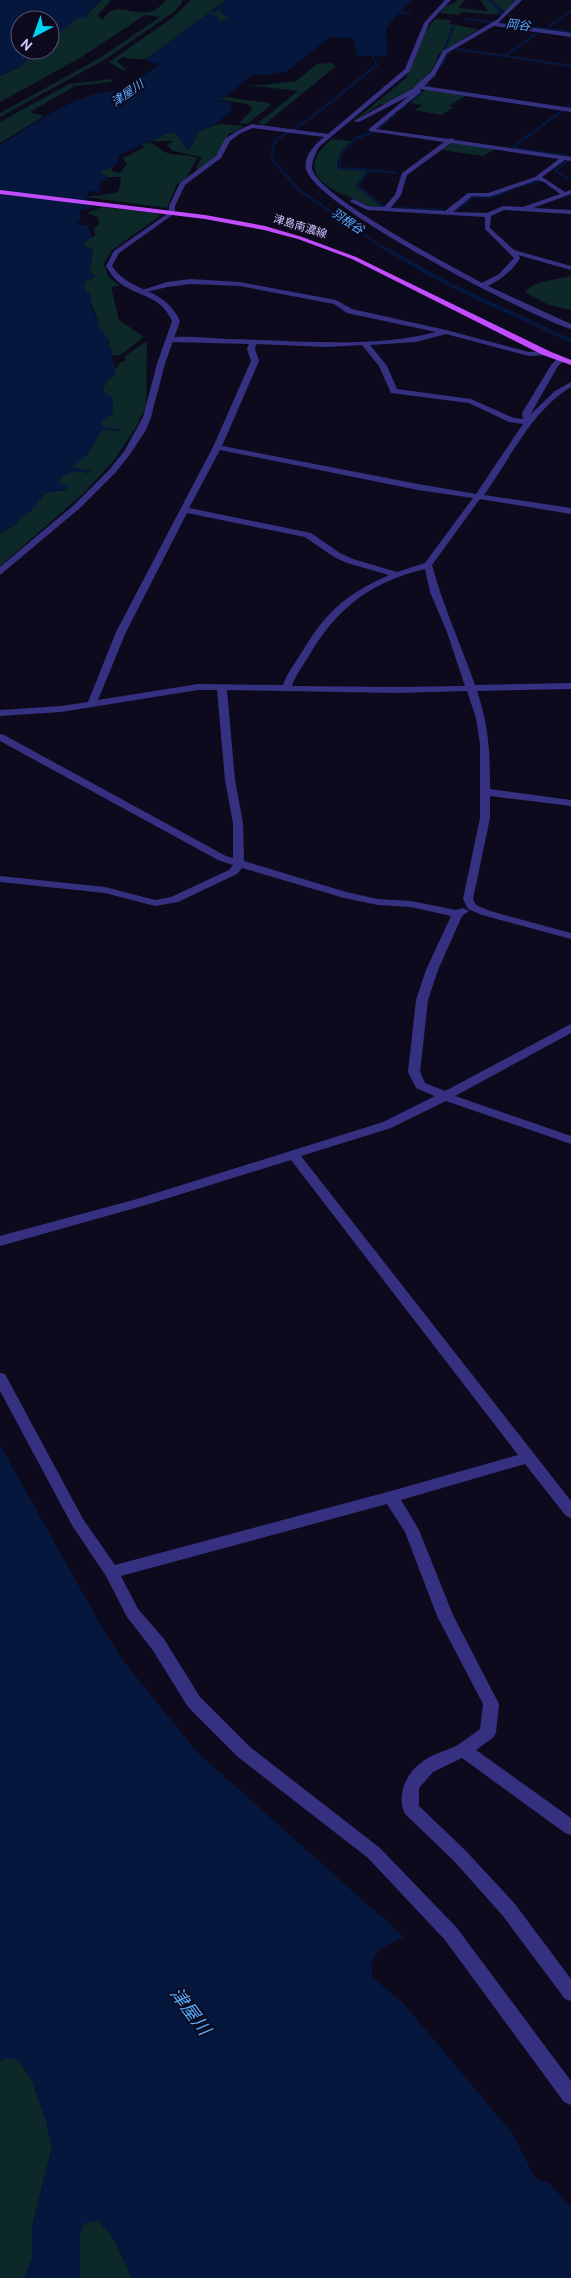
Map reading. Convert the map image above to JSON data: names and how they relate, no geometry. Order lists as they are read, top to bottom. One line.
{"streets":{"main road":["津島南濃線"]},"water":["岡谷","津屋川","羽根谷"],"north":"bottom left"}
